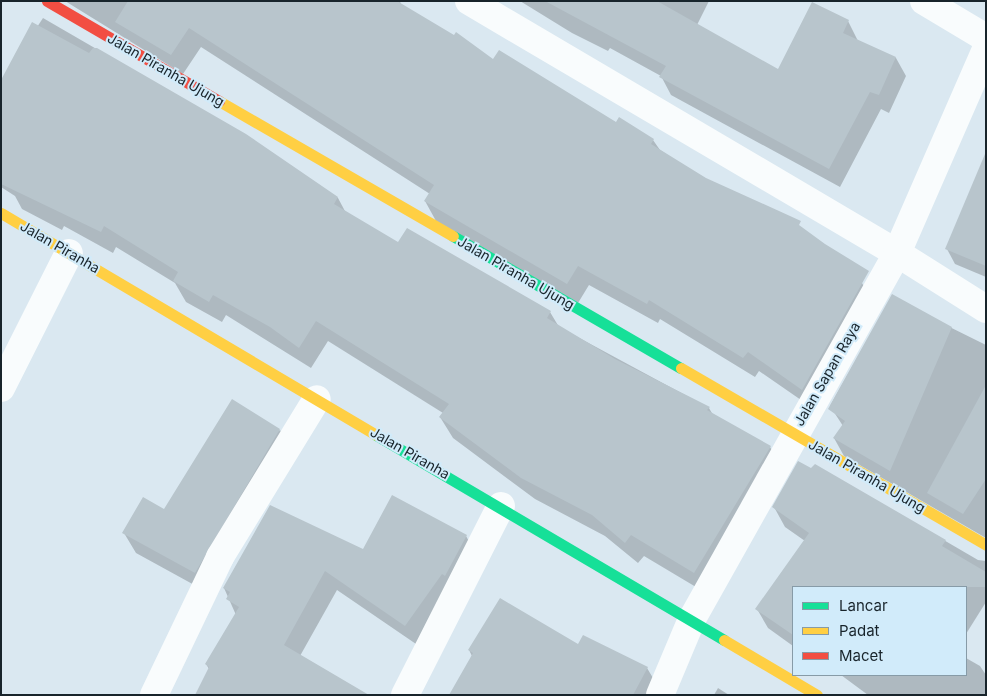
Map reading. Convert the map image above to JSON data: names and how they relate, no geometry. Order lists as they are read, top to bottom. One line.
{"streets":{"street":["Jalan Piranha Ujung","Jalan Piranha","Jalan Sapan Raya"]},"crossings":[["Jalan Piranha Ujung","Jalan Sapan Raya"],["Jalan Piranha","Jalan Sapan Raya"]],"legend":["Lancar","Padat","Macet"]}
